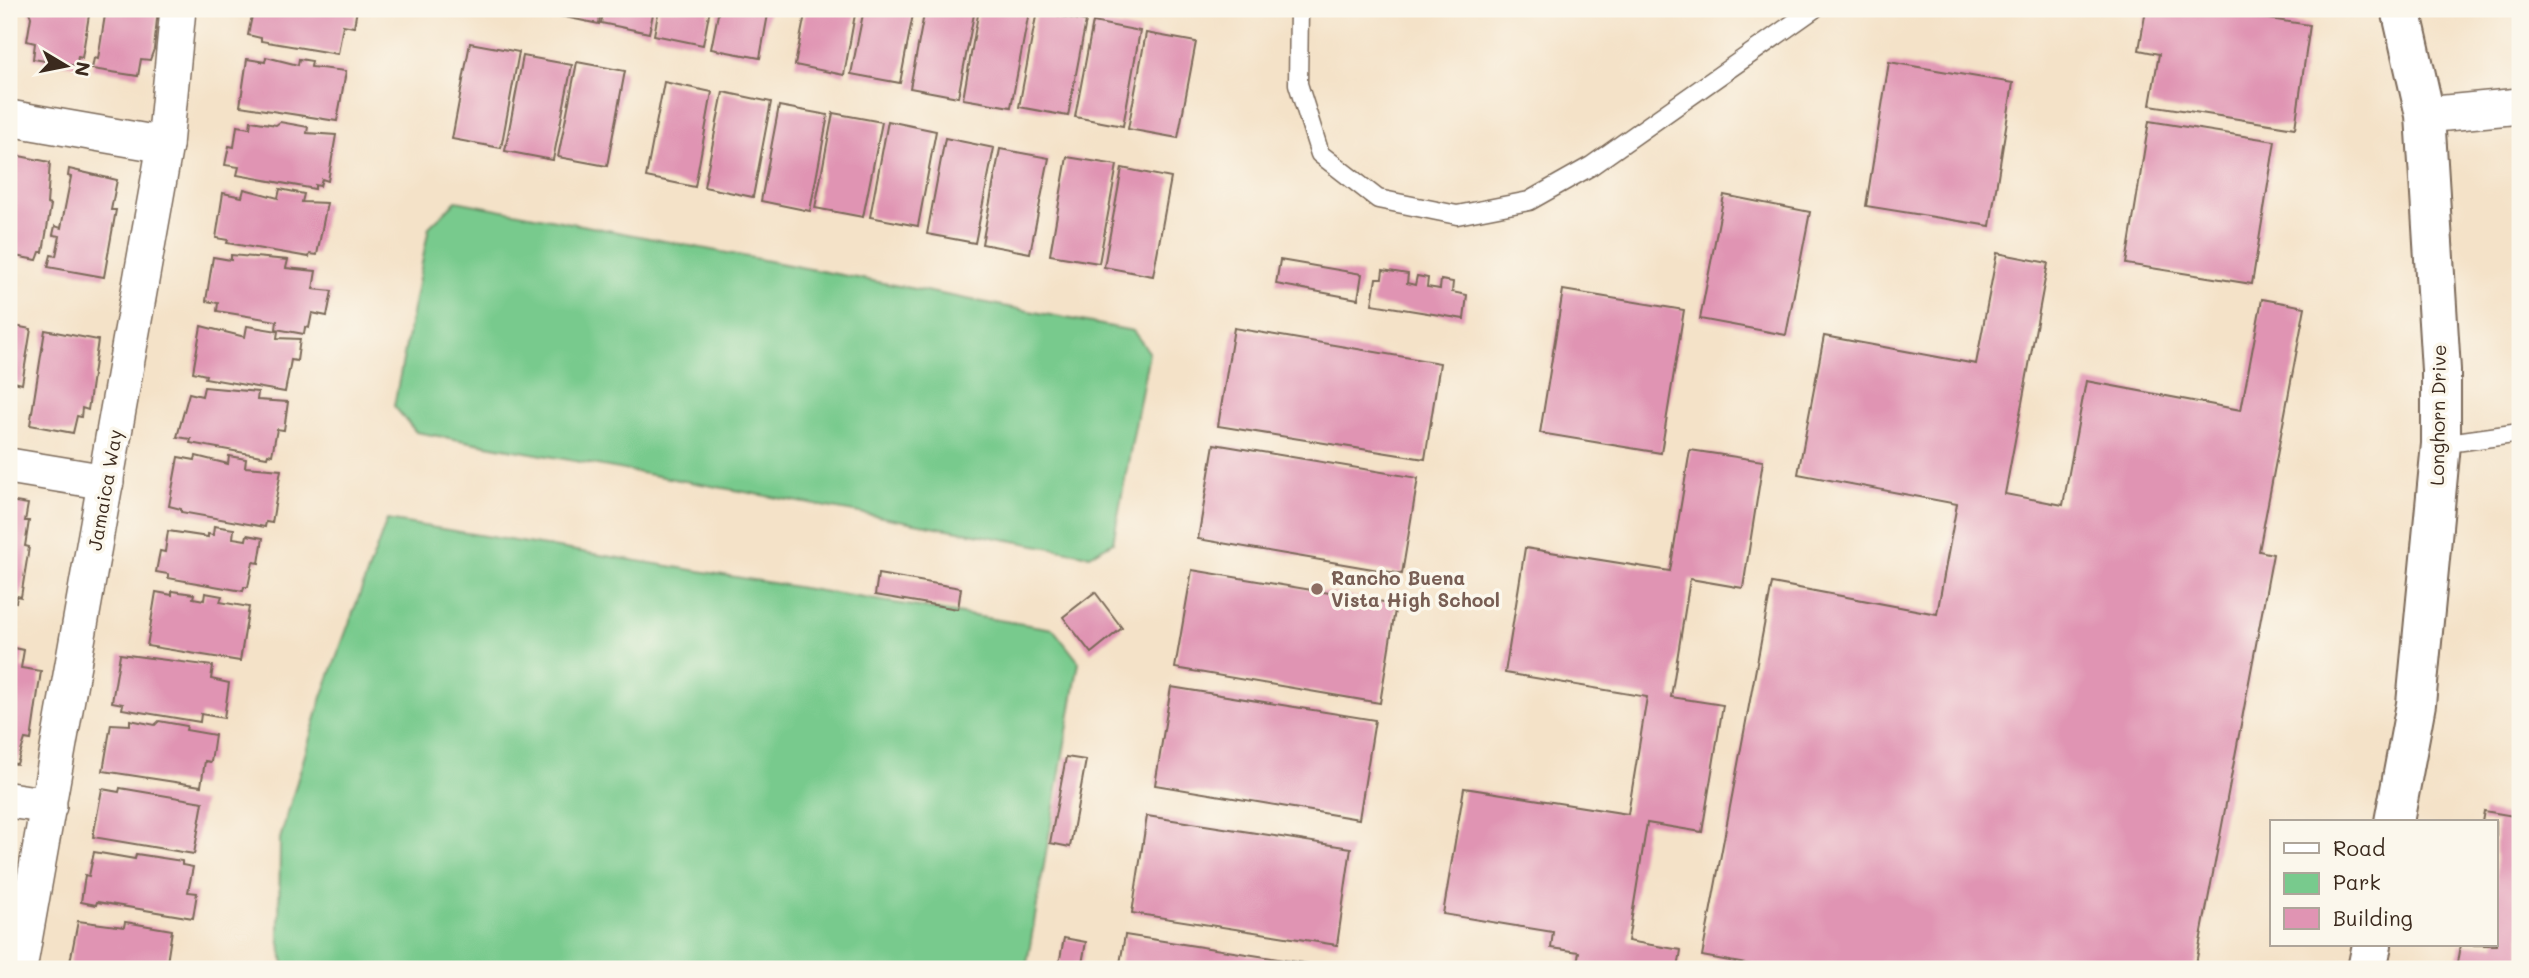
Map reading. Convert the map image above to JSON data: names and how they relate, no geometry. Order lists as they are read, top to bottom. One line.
{"streets":{"street":["Longhorn Drive","Jamaica Way"]},"places":["Rancho Buena Vista High School"],"legend":["Road","Park","Building"],"north":"right"}
